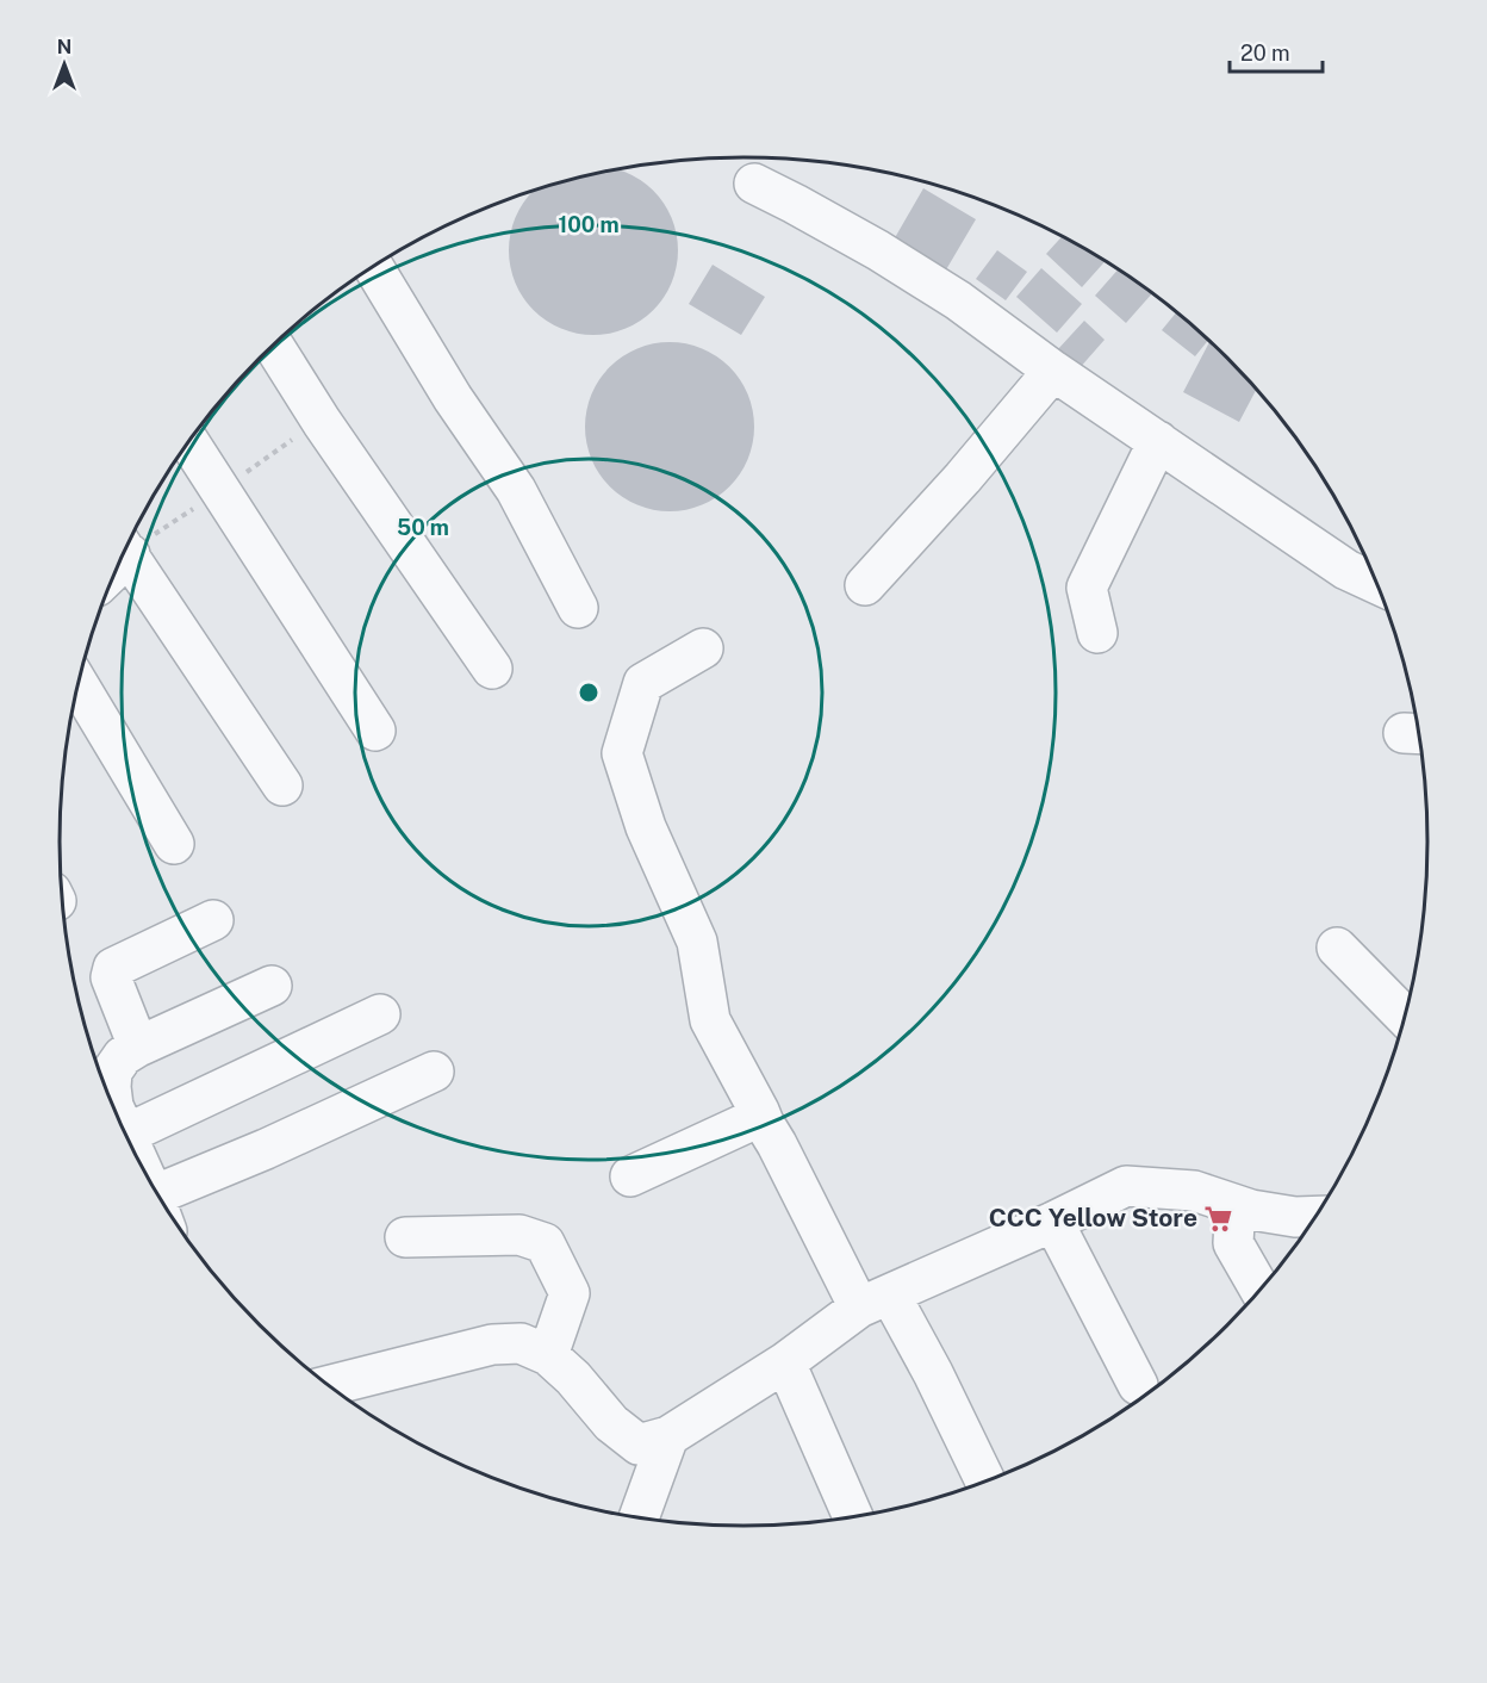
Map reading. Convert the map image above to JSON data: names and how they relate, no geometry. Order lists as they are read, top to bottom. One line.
{"places":{"supermarket":["CCC Yellow Store"]},"scale_bar":"20 m","north":"top","rings":["100 m","50 m"]}
